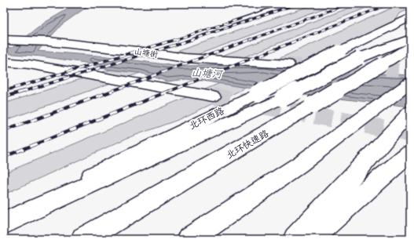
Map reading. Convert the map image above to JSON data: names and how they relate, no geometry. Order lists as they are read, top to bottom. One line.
{"streets":{"main road":["山塘街","北环西路","北环快速路"]},"water":["山塘河"]}
